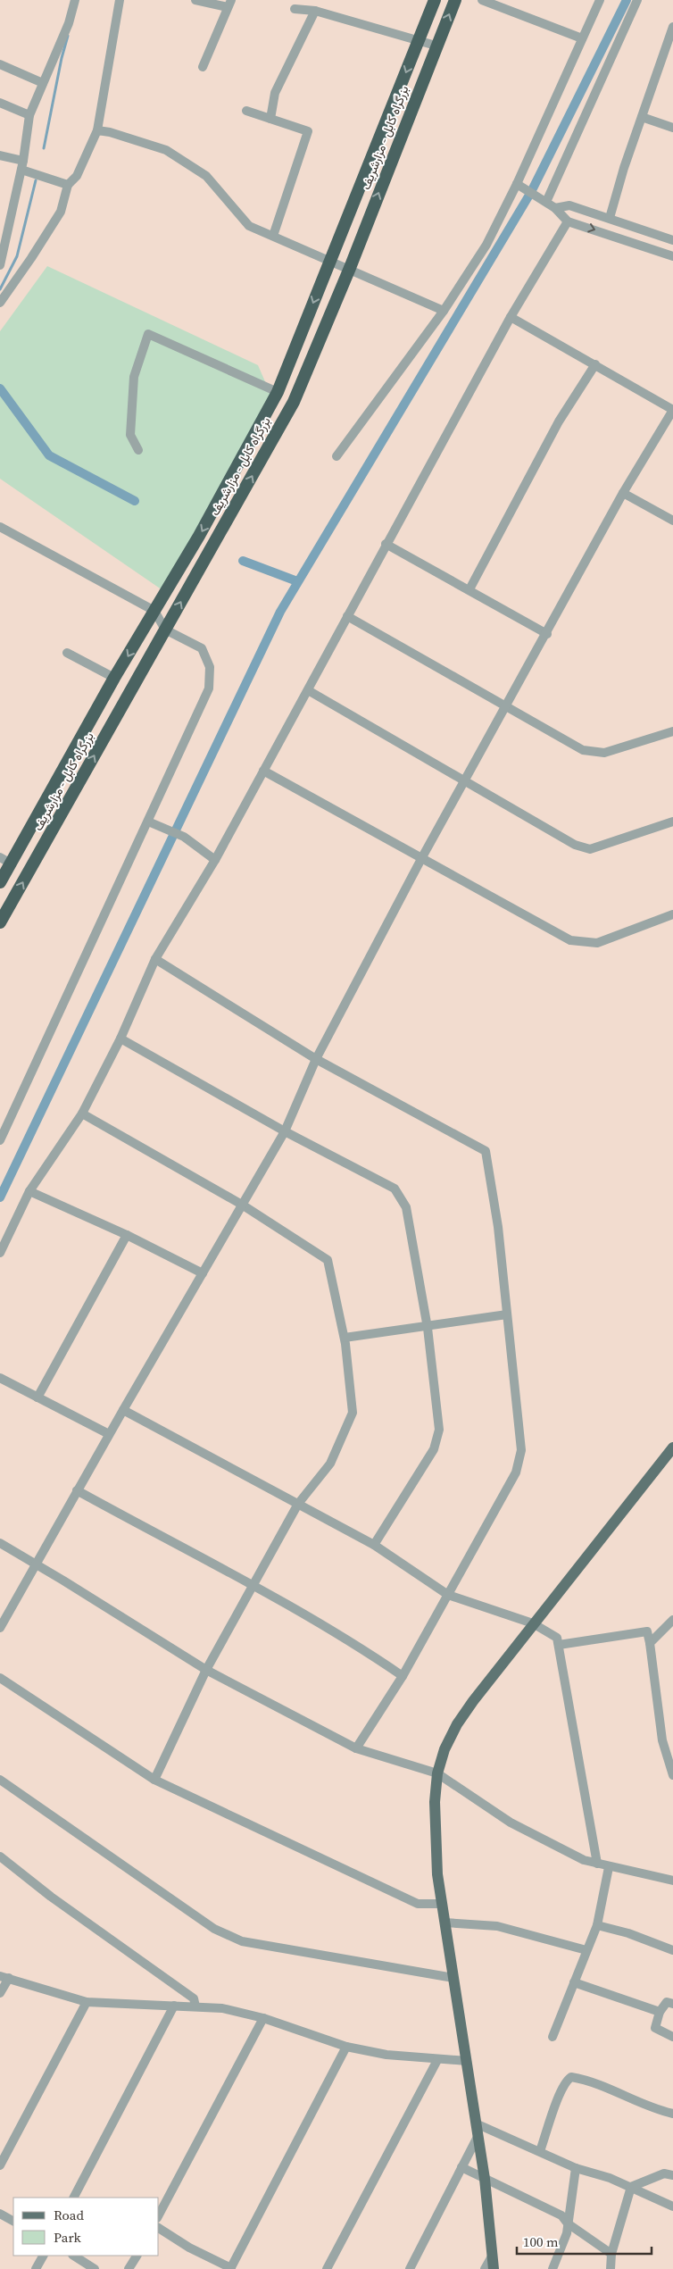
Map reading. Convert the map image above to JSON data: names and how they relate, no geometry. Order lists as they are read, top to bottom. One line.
{"streets":{"highway":["بزرگراه کابل - مزارشریف"]},"legend":["Road","Park"],"scale_bar":"100 m"}
